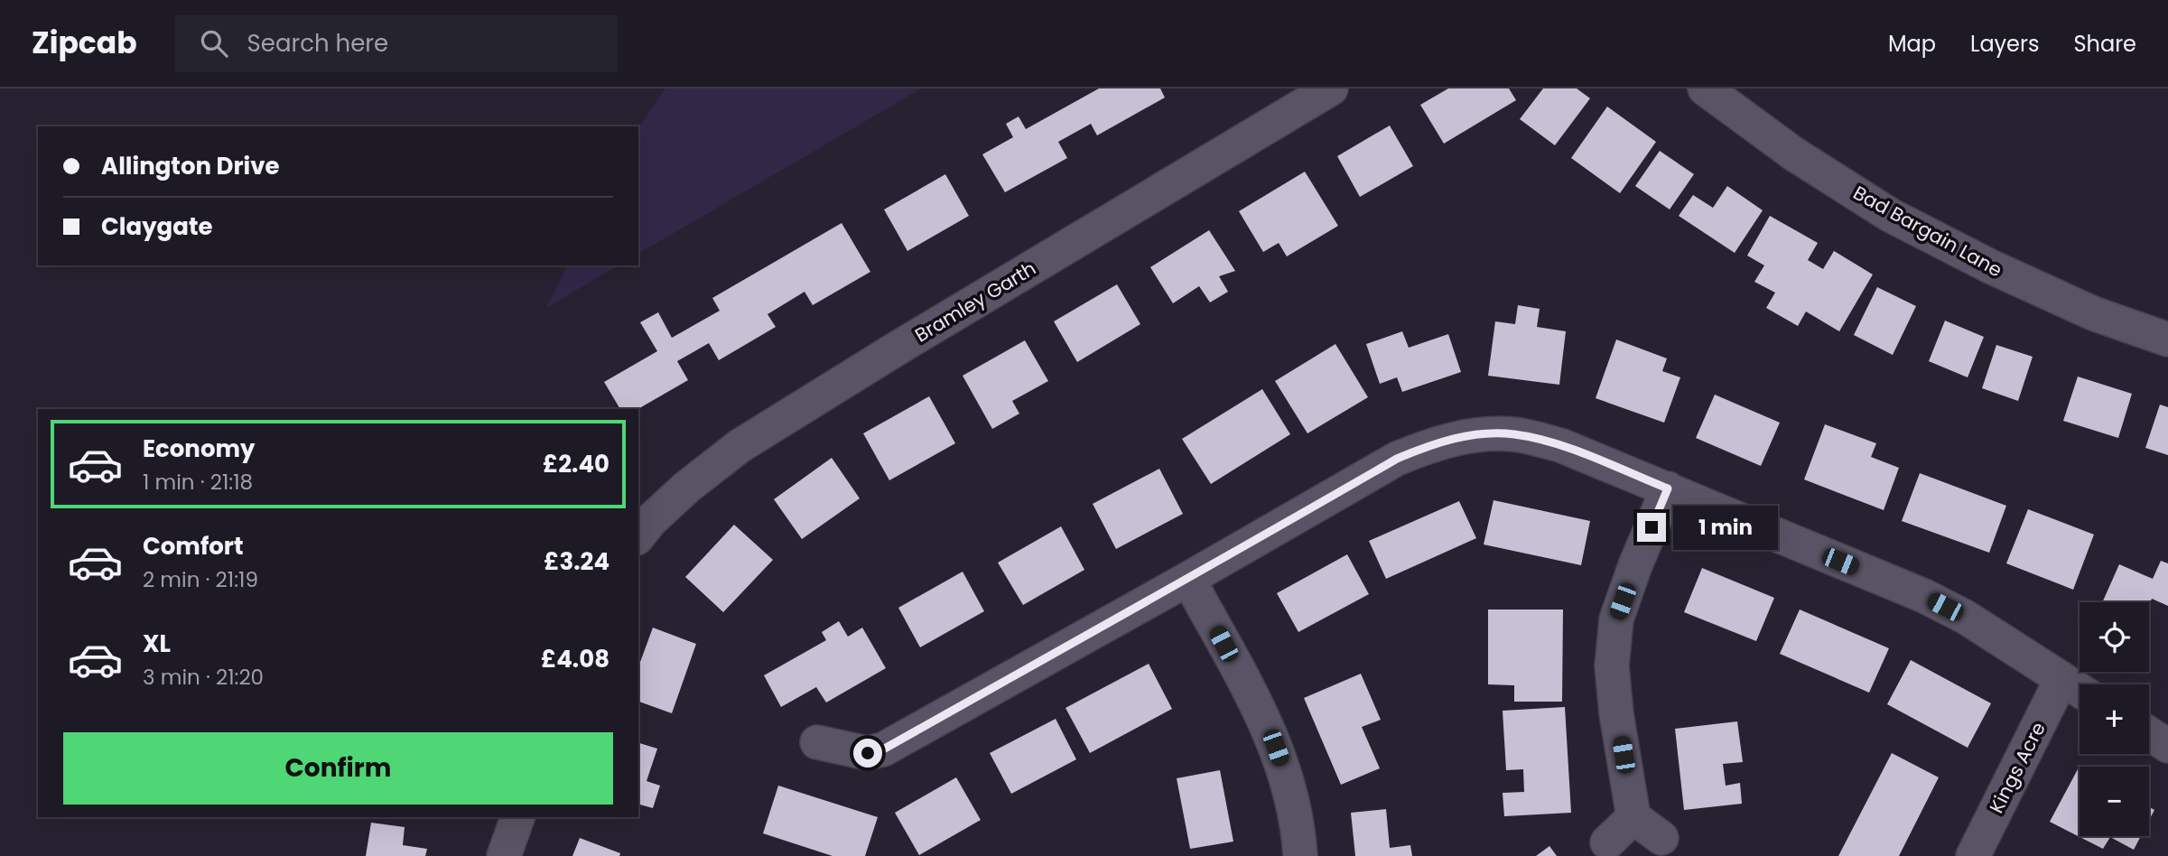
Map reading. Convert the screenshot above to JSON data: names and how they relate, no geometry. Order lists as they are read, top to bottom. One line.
{"streets":{"street":["Bad Bargain Lane","Bramley Garth","Kings Acre"]},"page":{"header":"Zipcab","search":"Search here","nav":["Map","Layers","Share"],"banner":["Allington Drive","Claygate"],"list":[{"name":"Economy","note":"1 min · 21:18","value":"£2.40"},{"name":"Comfort","note":"2 min · 21:19","value":"£3.24"},{"name":"XL","note":"3 min · 21:20","value":"£4.08"}],"bubble":"1 min","map_buttons":["+","−"],"buttons":"Confirm"}}
